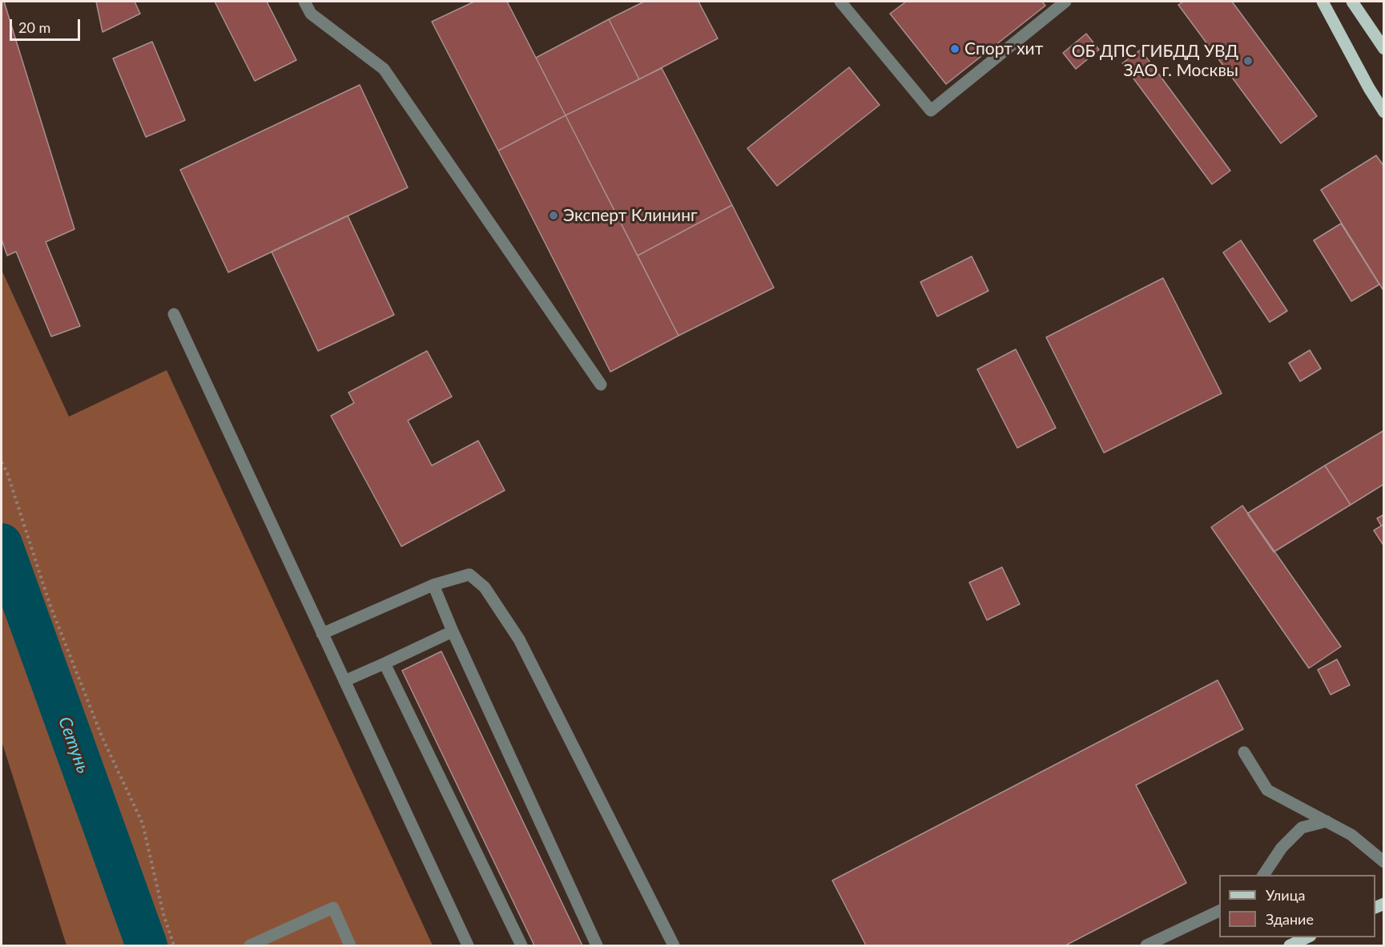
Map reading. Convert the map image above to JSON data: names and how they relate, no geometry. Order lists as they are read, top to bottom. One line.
{"water":["Сетунь"],"places":["Спорт хит","ОБ ДПС ГИБДД УВД ЗАО г. Москвы","Эксперт Клининг"],"legend":["Улица","Здание"],"scale_bar":"20 m"}
